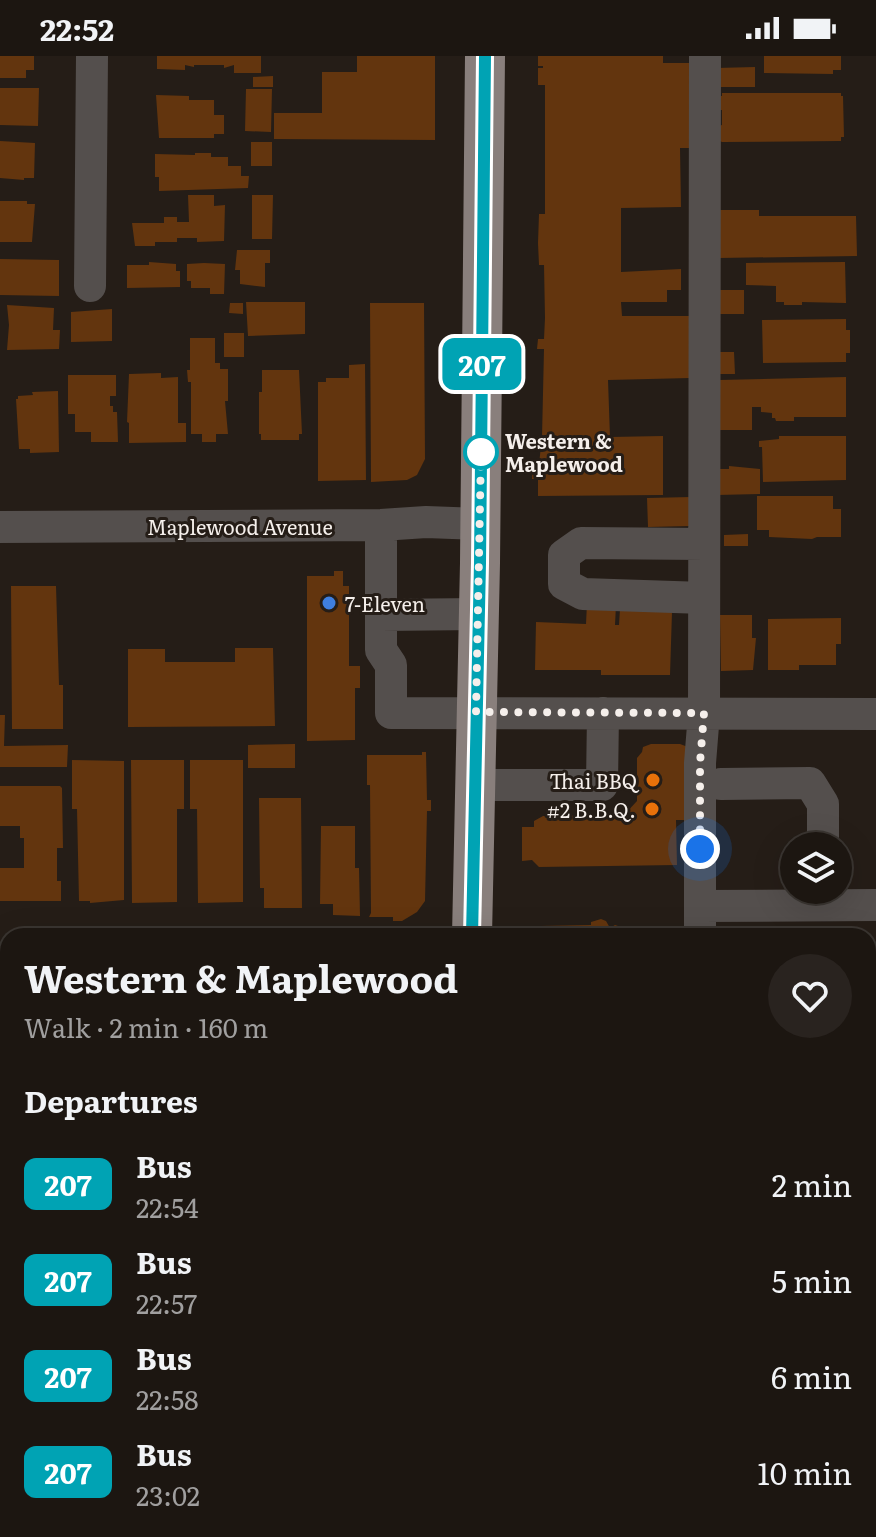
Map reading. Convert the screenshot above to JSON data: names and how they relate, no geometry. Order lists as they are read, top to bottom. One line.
{"streets":{"street":["Maplewood Avenue"]},"places":["Western & Maplewood","7-Eleven","Thai BBQ","#2 B.B.Q."],"lines":["bus line 207"],"page":{"status":"22:52","on_map":"207","heading":[["Western & Maplewood","Walk · 2 min · 160 m"],"Departures"],"list":[{"mark":"207","name":"Bus","note":"22:54","value":"2 min"},{"mark":"207","name":"Bus","note":"22:57","value":"5 min"},{"mark":"207","name":"Bus","note":"22:58","value":"6 min"},{"mark":"207","name":"Bus","note":"23:02","value":"10 min"}]}}
